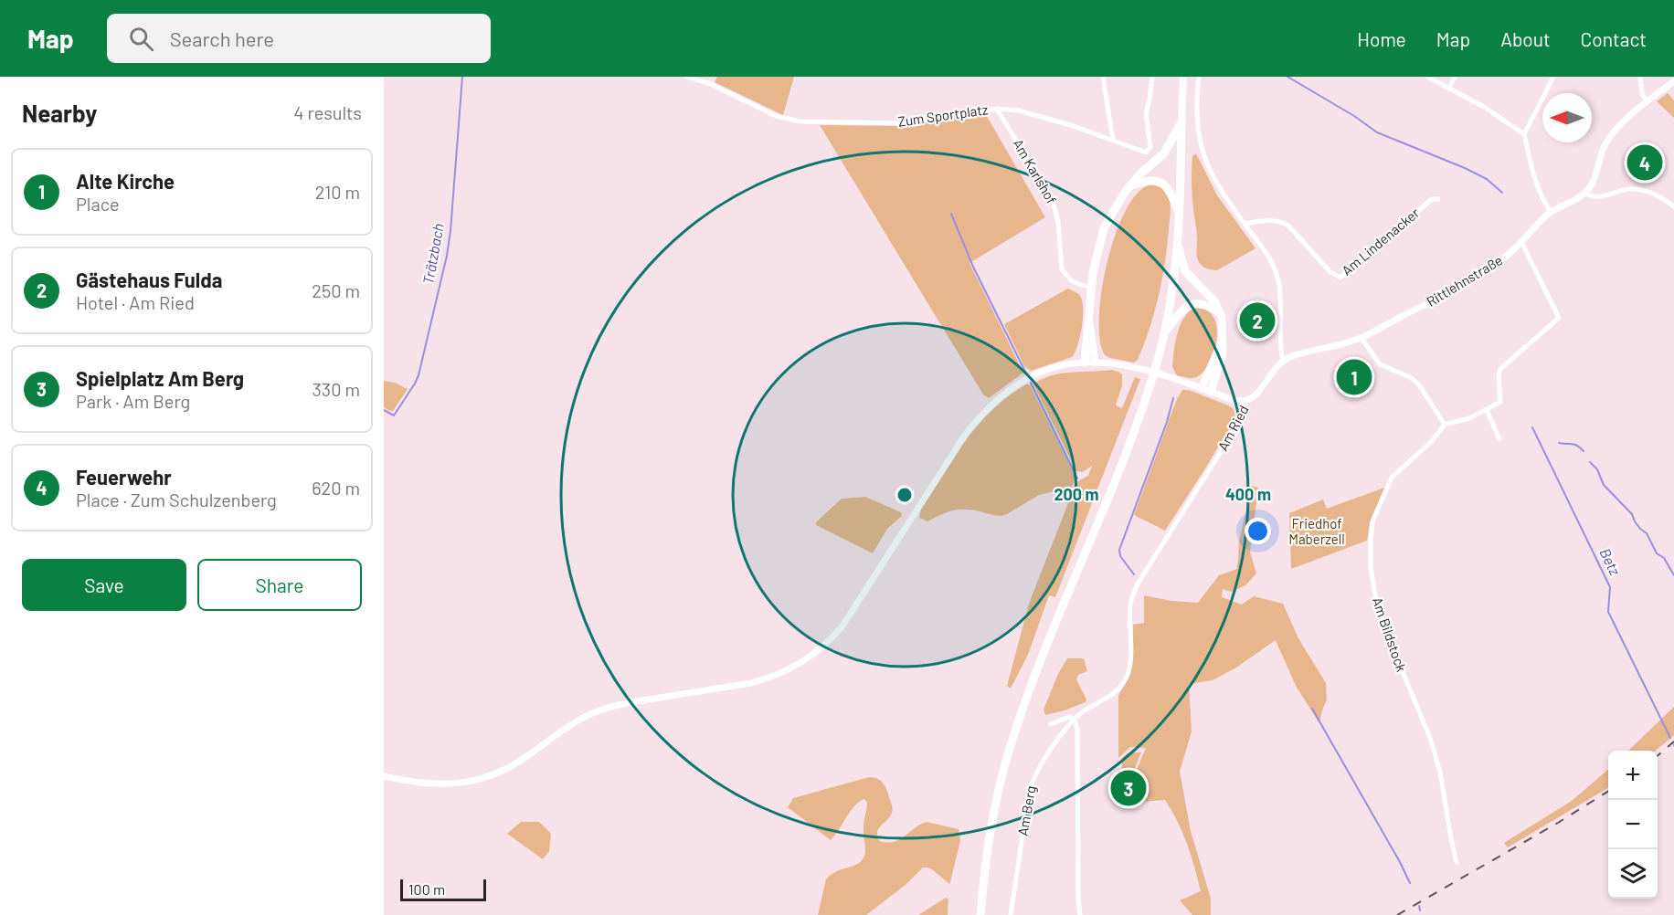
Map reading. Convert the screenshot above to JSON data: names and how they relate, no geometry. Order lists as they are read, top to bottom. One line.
{"streets":{"street":["Zum Sportplatz","Am Karlshof","Am Lindenacker","Rittlehnstraße","Am Ried","Am Bildstock","Am Berg"]},"crossings":[["Zum Sportplatz","Am Karlshof"],["Rittlehnstraße","Am Ried"],["Am Ried","Am Berg"]],"water":["Trätzbach","Betz"],"parks":["Friedhof Maberzell"],"scale_bar":"100 m","north":"left","page":{"header":"Map","search":"Search here","nav":["Home","Map","About","Contact"],"heading":["Nearby","4 results"],"pins":["4","2","1","3"],"list":[{"mark":"1","name":"Alte Kirche","note":"Place","value":"210 m"},{"mark":"2","name":"Gästehaus Fulda","note":"Hotel · Am Ried","value":"250 m"},{"mark":"3","name":"Spielplatz Am Berg","note":"Park · Am Berg","value":"330 m"},{"mark":"4","name":"Feuerwehr","note":"Place · Zum Schulzenberg","value":"620 m"}],"buttons":["Save","Share"],"map_buttons":["+","−"],"scale":"100 m"},"rings":["200 m","400 m"]}
